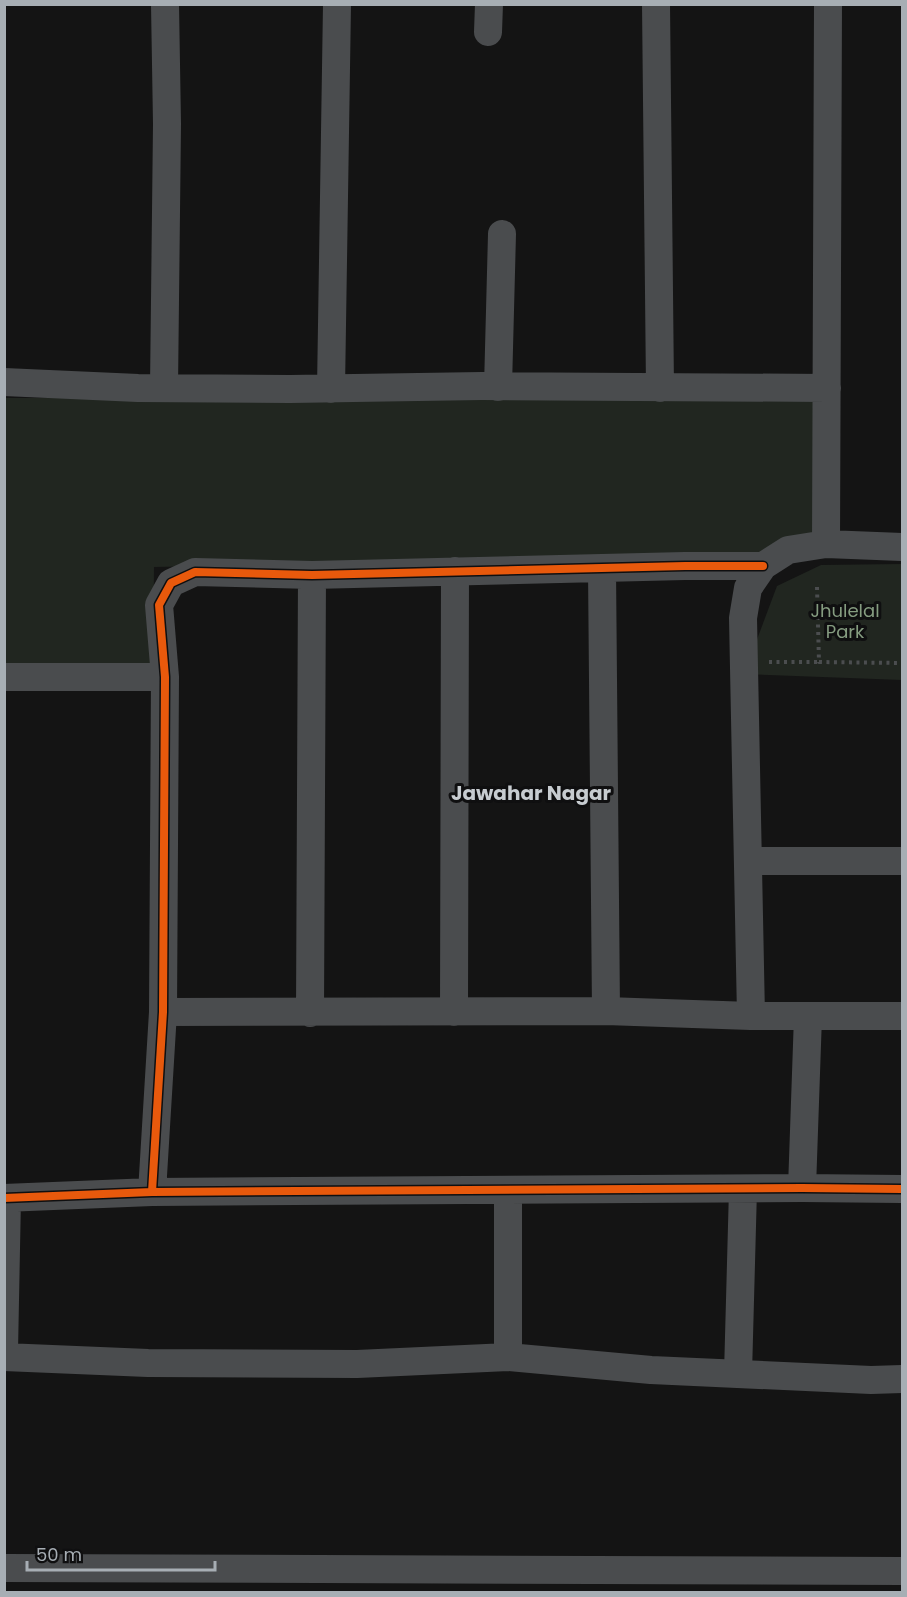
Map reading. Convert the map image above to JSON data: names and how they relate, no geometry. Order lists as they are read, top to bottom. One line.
{"districts":["Jawahar Nagar"],"parks":["Jhulelal Park"],"scale_bar":"50 m"}
